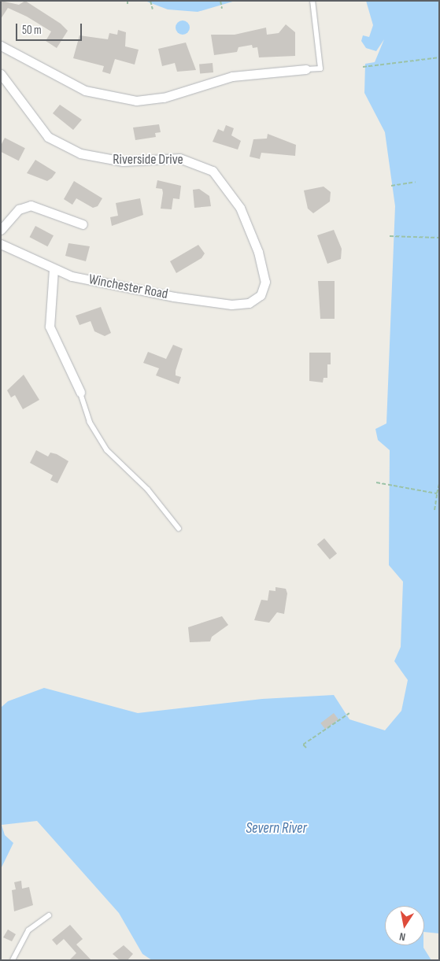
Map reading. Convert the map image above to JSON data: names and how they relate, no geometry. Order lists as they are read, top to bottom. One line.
{"streets":{"street":["Riverside Drive","Winchester Road"]},"crossings":[["Riverside Drive","Winchester Road"]],"water":["Severn River"],"scale_bar":"50 m","north":"bottom"}
